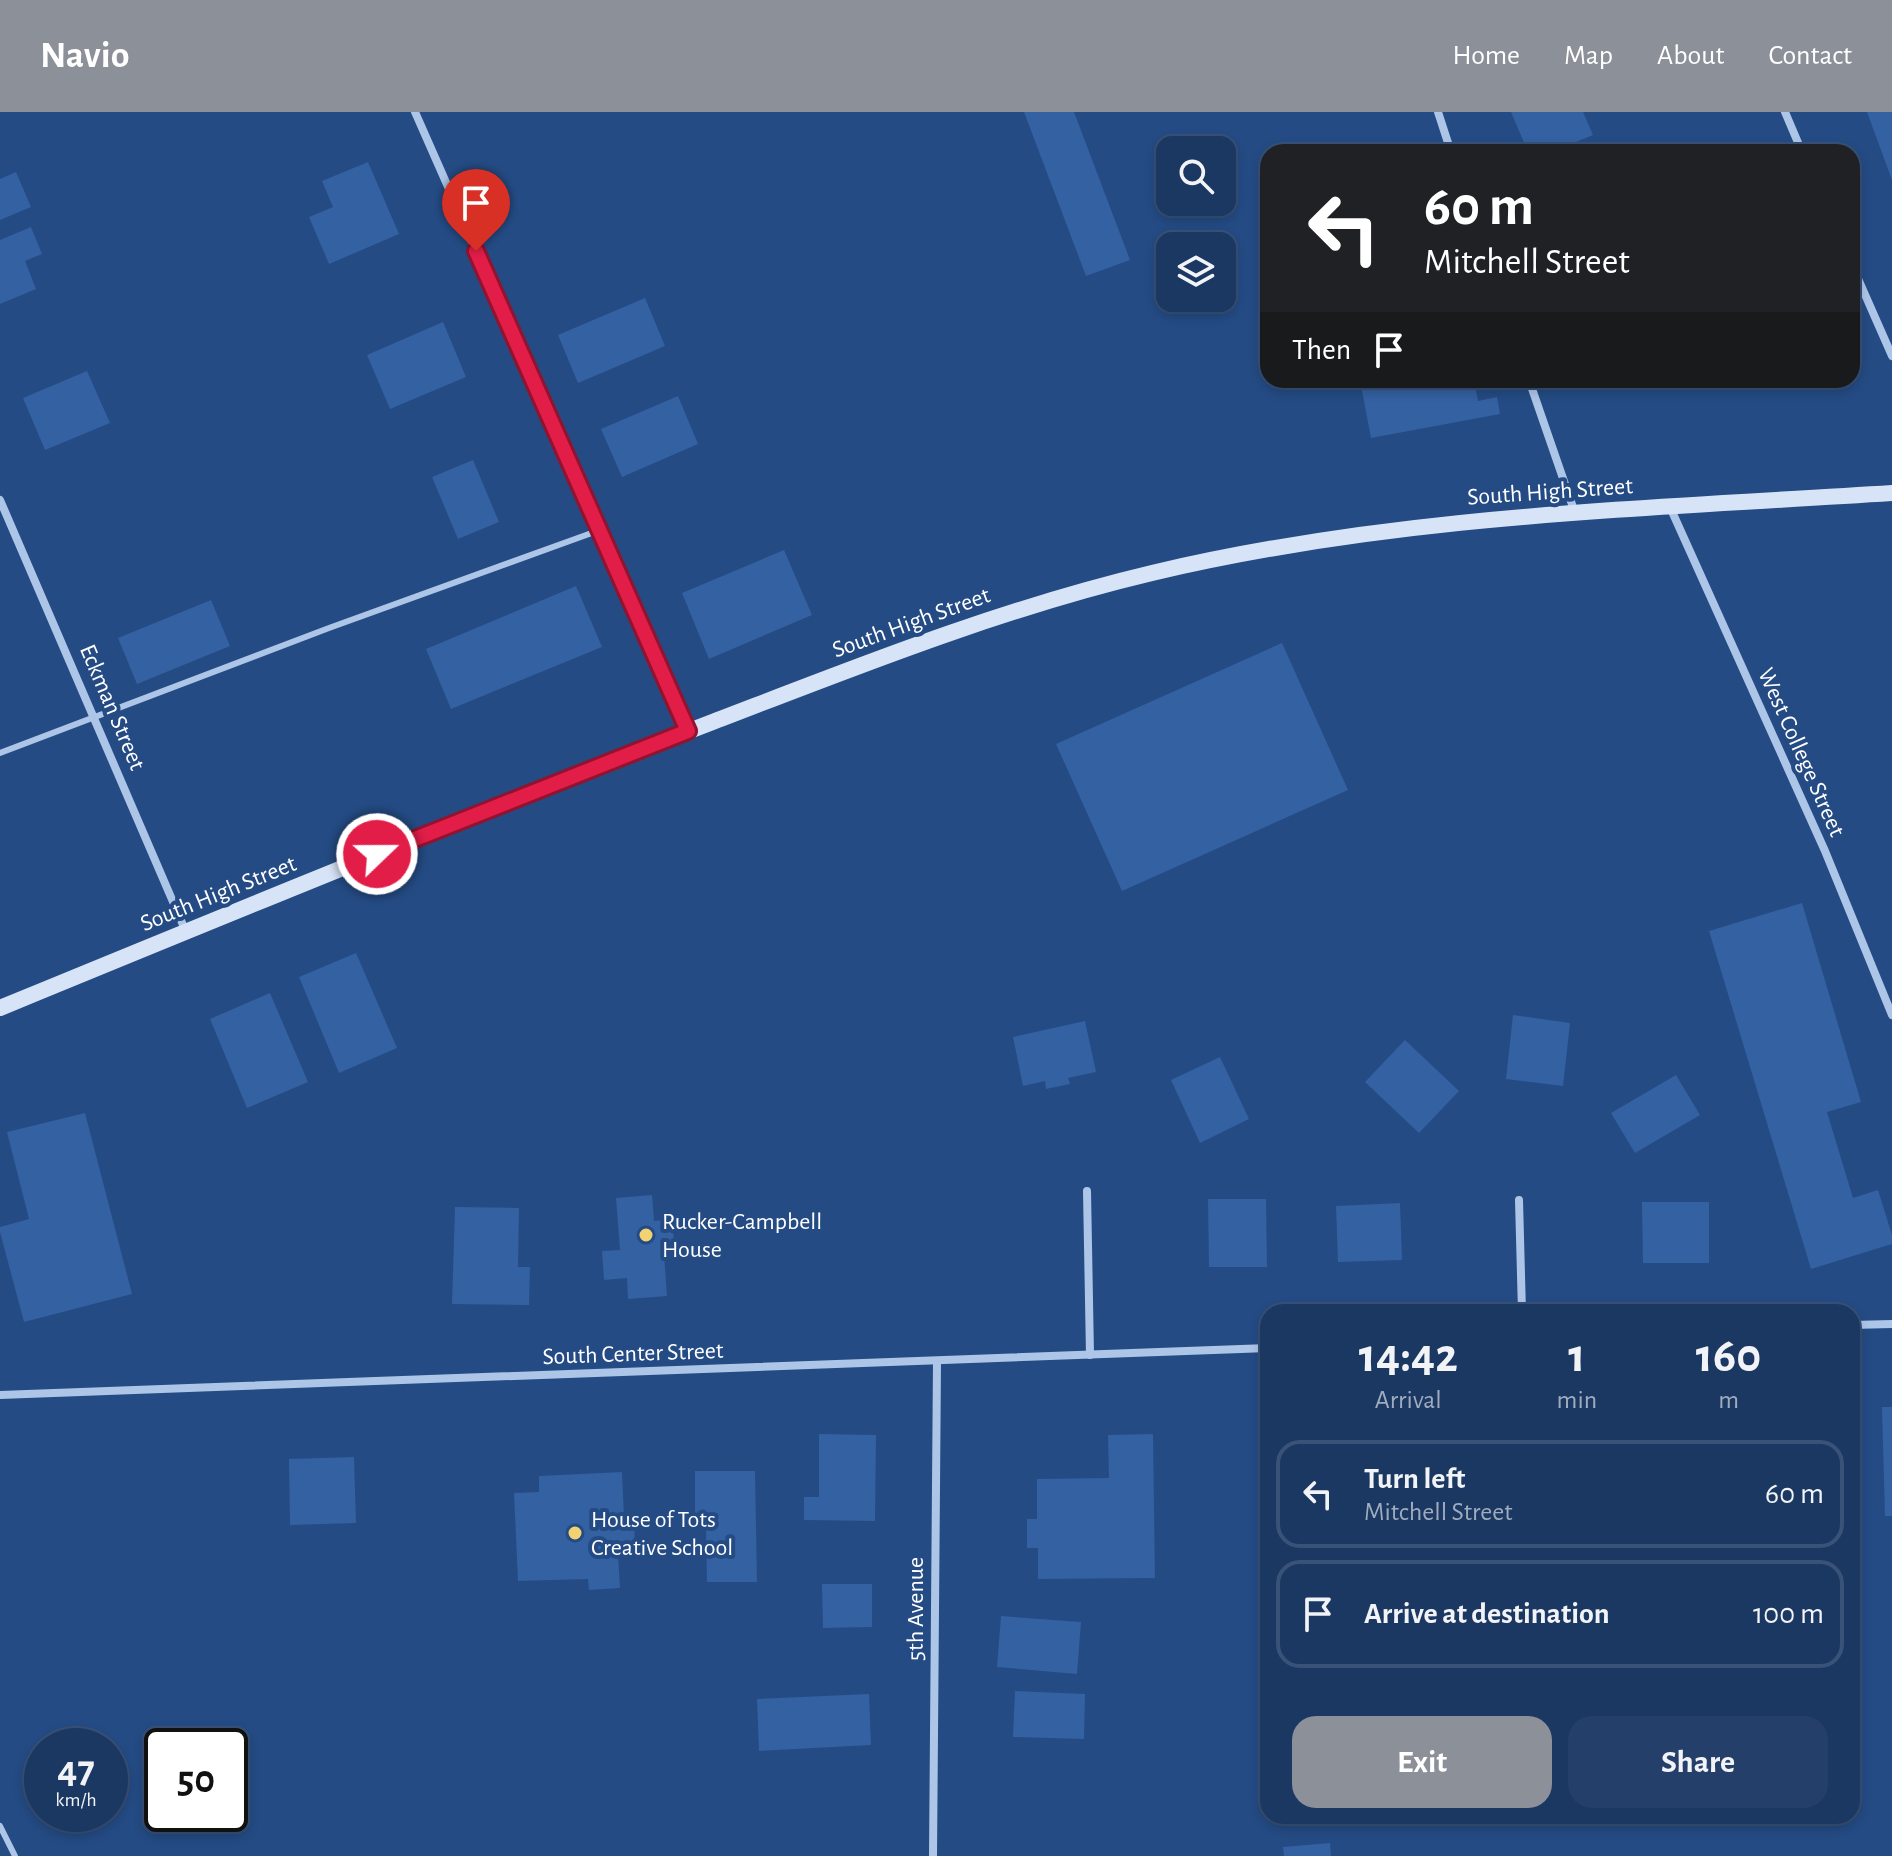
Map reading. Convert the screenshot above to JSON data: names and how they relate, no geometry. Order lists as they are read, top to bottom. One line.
{"streets":{"main road":["South High Street"],"street":["Eckman Street","West College Street","South Center Street","5th Avenue"]},"crossings":[["South High Street","Eckman Street"],["South High Street","West College Street"],["South Center Street","5th Avenue"]],"places":["Rucker-Campbell House","House of Tots Creative School"],"page":{"header":"Navio","nav":["Home","Map","About","Contact"],"turn":["60 m","Mitchell Street"],"then":"Then","eta":["14:42","Arrival","1","min","160","m"],"list":[{"name":"Turn left","note":"Mitchell Street","value":"60 m"},{"name":"Arrive at destination","value":"100 m"}],"buttons":["Exit","Share"],"speed":"47 km/h","limit":"50"}}
